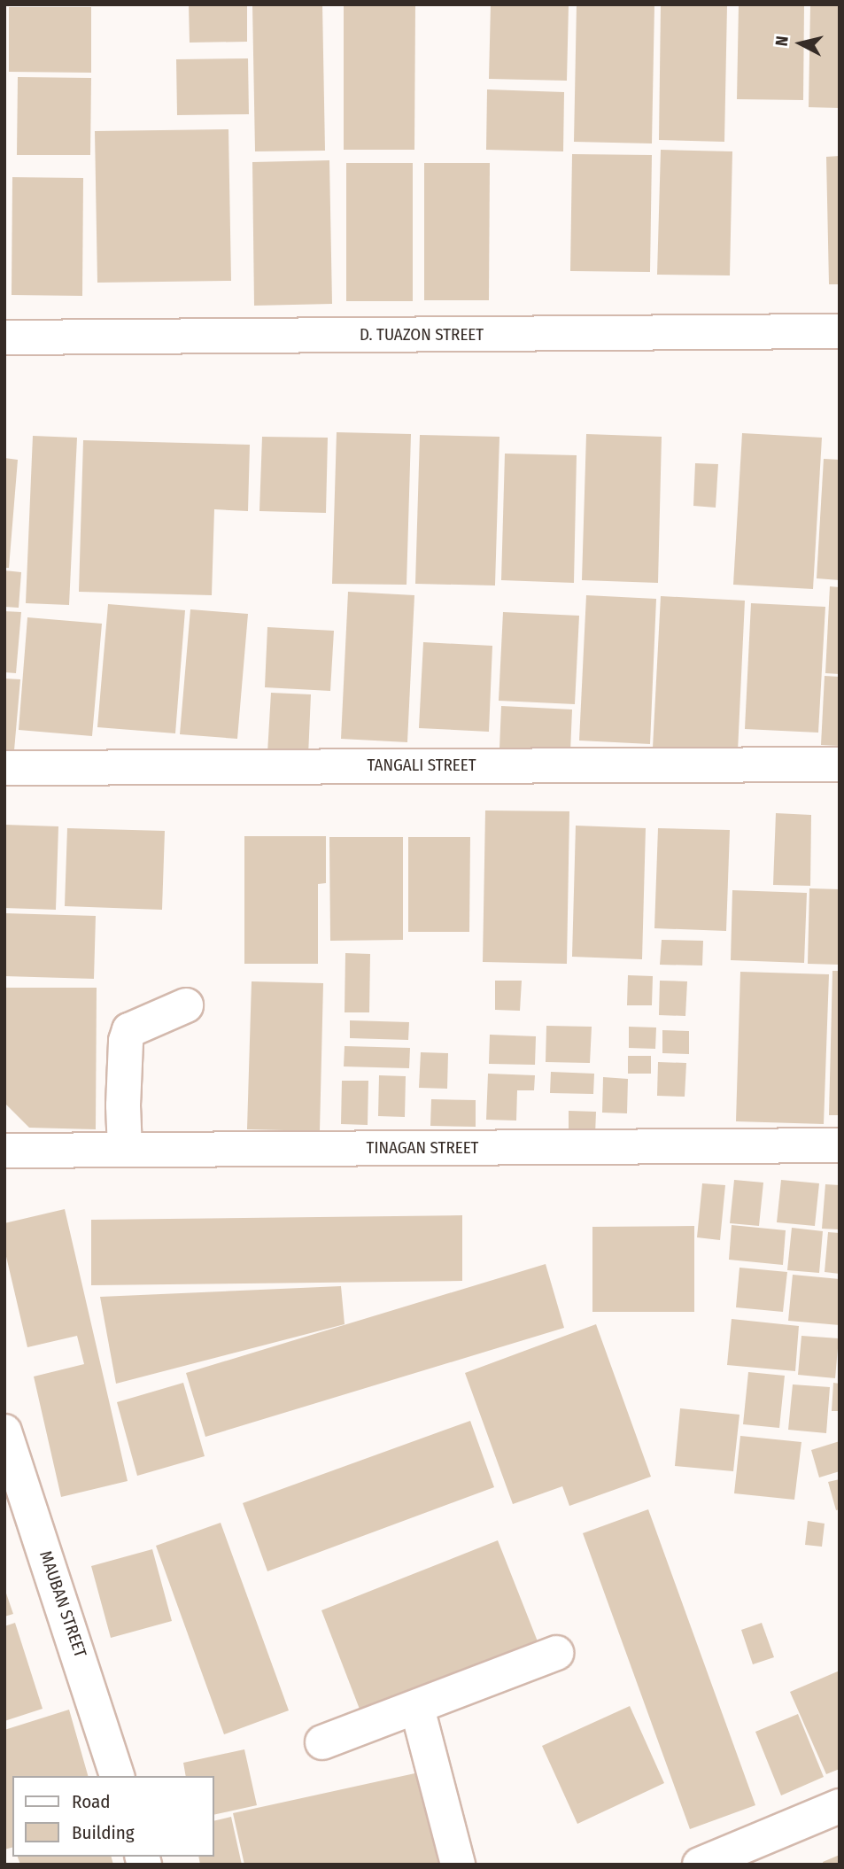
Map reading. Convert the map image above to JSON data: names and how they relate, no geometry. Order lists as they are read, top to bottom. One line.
{"streets":{"street":["D. TUAZON STREET","TANGALI STREET","TINAGAN STREET","MAUBAN STREET"]},"legend":["Road","Building"],"north":"left"}
